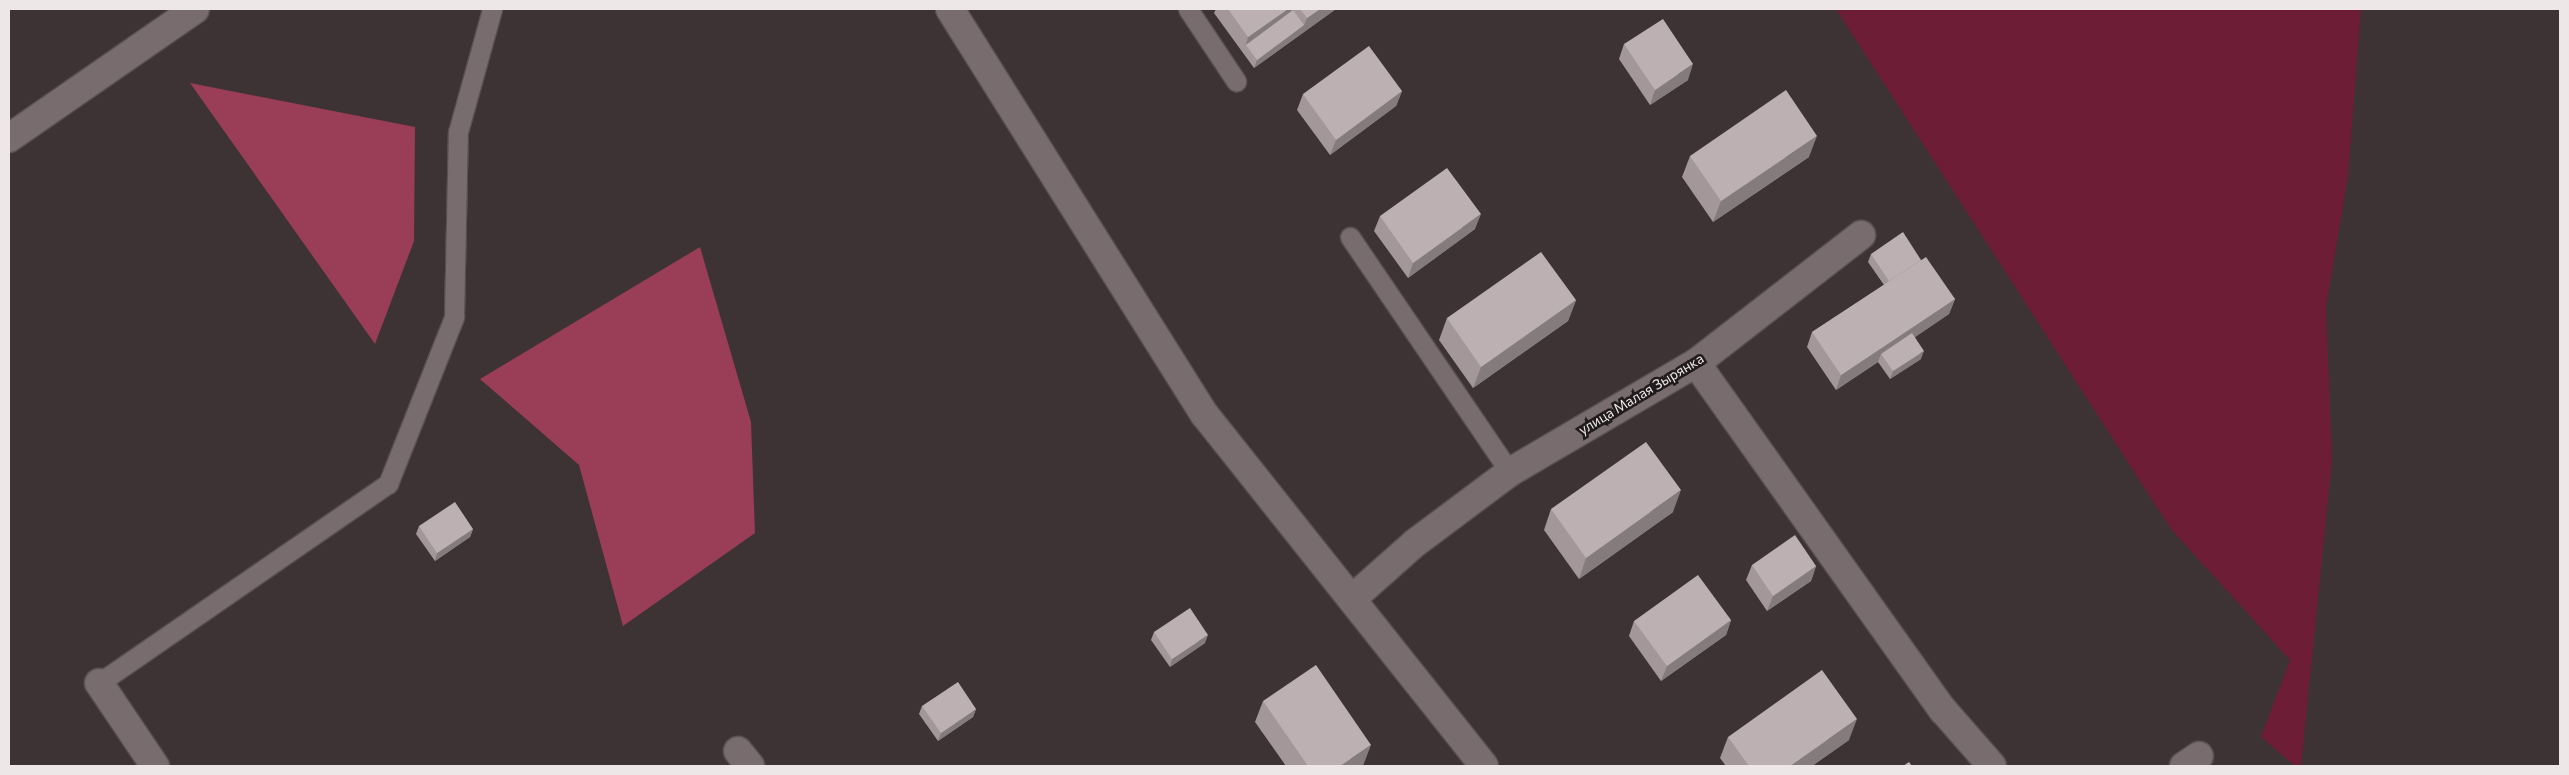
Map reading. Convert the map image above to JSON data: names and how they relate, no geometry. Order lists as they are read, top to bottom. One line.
{"streets":{"street":["улица Малая Зырянка"]}}
